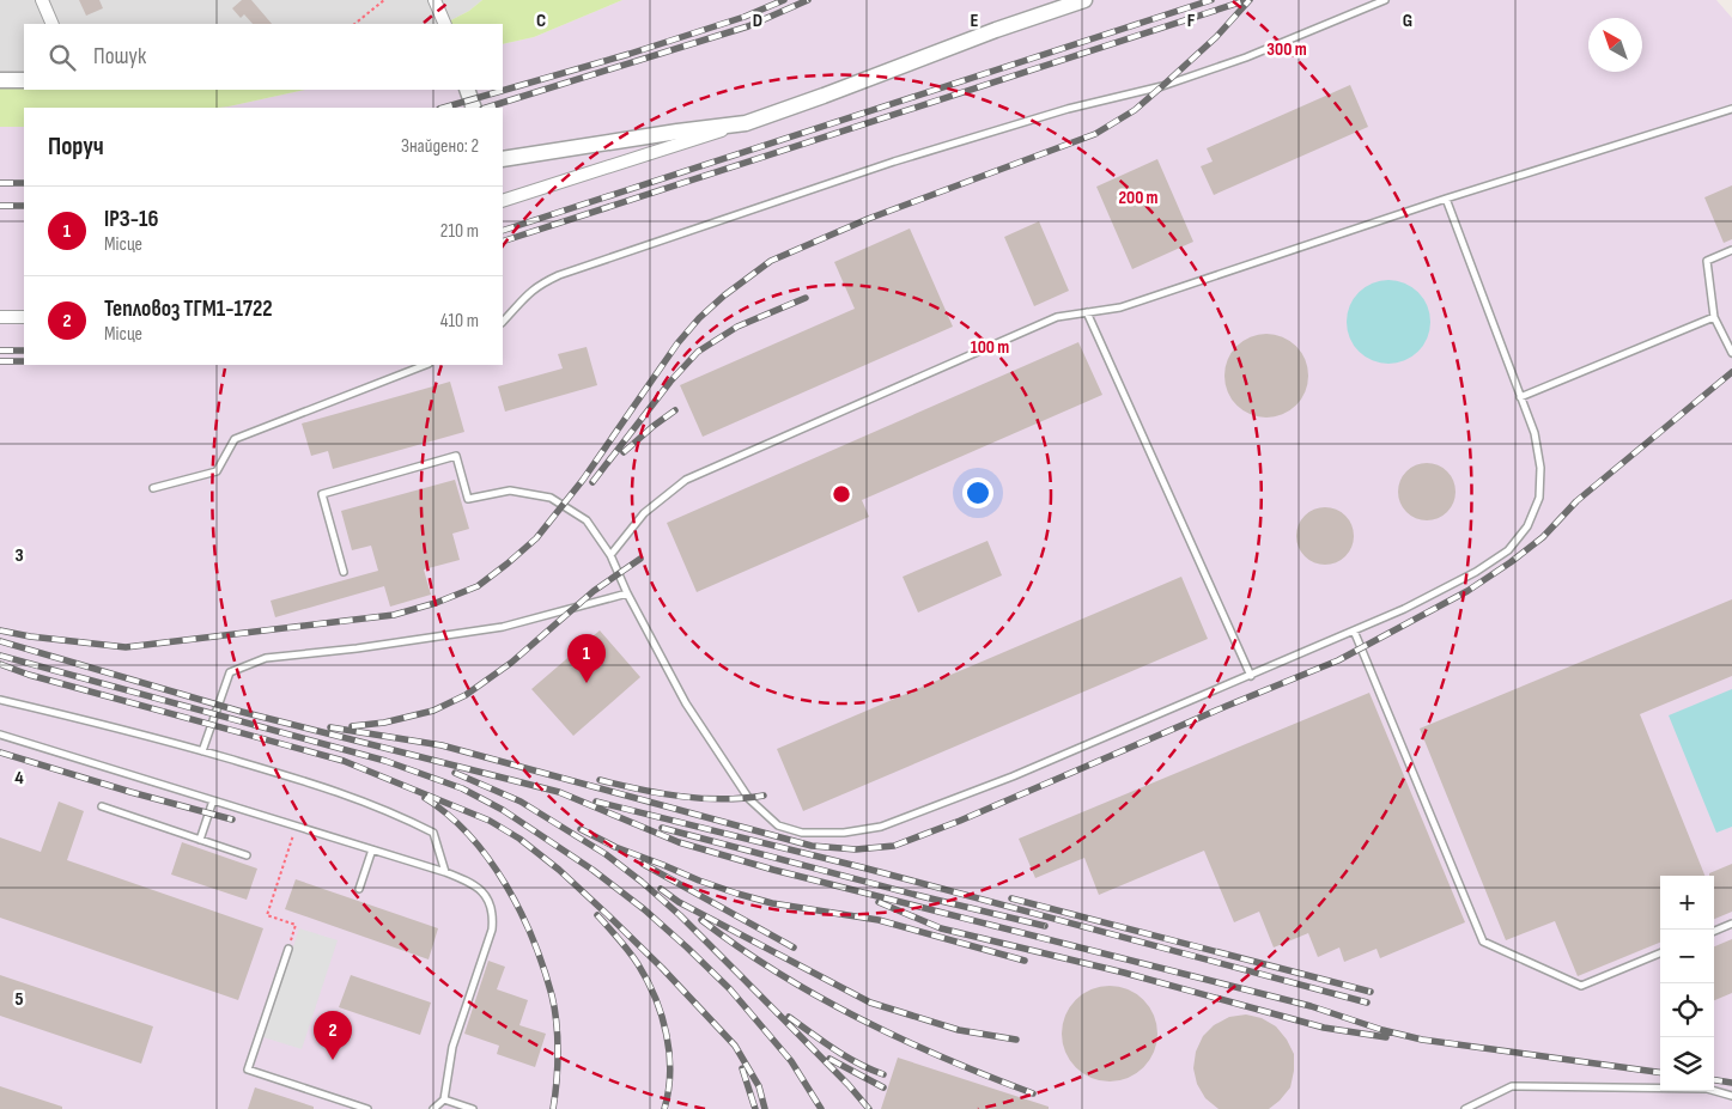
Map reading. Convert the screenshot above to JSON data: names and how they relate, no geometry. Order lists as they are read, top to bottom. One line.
{"north":"top left","page":{"search":"Пошук","heading":["Поруч","Знайдено: 2"],"list":[{"mark":"1","name":"ІРЗ-16","note":"Місце","value":"210 m"},{"mark":"2","name":"Тепловоз ТГМ1-1722","note":"Місце","value":"410 m"}],"pins":["1","2"],"map_buttons":["+","−"]},"grid":{"columns":["C","D","E","F","G"],"rows":["3","4","5"]},"rings":["300 m","200 m","100 m"]}
